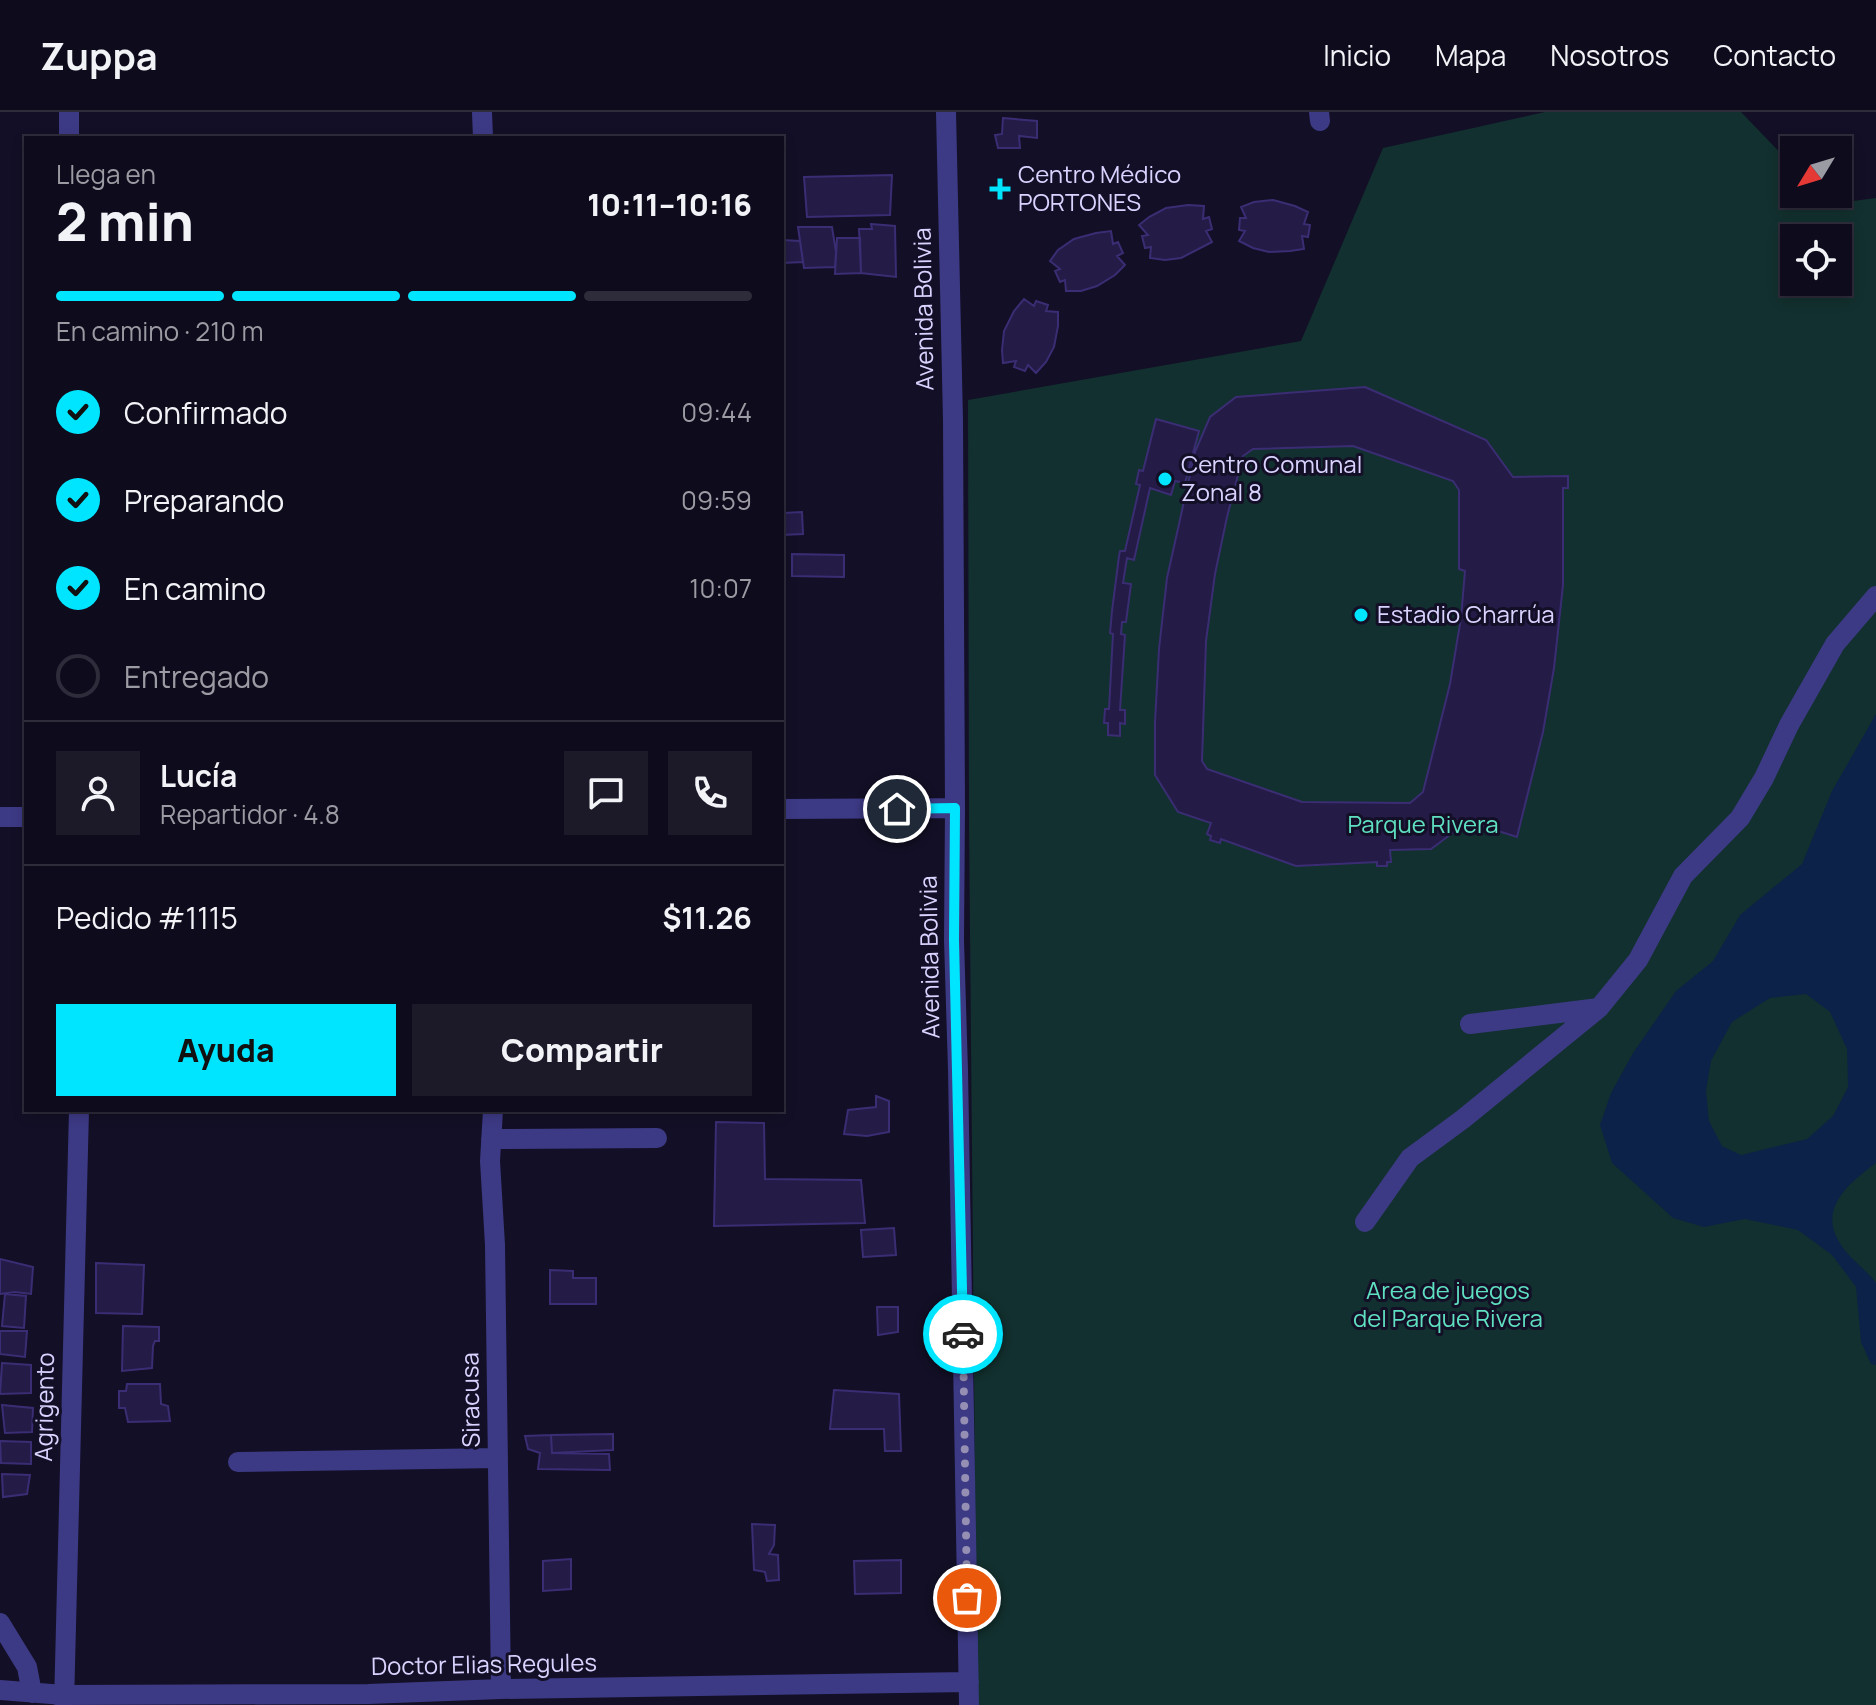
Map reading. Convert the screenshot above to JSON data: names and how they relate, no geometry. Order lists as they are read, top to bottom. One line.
{"streets":{"street":["Avenida Bolivia","Siracusa","Agrigento","Doctor Elias Regules"]},"crossings":[["Avenida Bolivia","Doctor Elias Regules"],["Siracusa","Doctor Elias Regules"],["Agrigento","Doctor Elias Regules"]],"parks":["Parque Rivera","Area de juegos del Parque Rivera"],"places":{"health":["Centro Médico PORTONES"],"other":["Centro Comunal Zonal 8","Estadio Charrúa"]},"north":"bottom left","page":{"header":"Zuppa","nav":["Inicio","Mapa","Nosotros","Contacto"],"heading":["2 min","Llega en","10:11–10:16"],"panel":["Lucía","Repartidor · 4.8","Pedido #1115","$11.26"],"bar":"En camino · 210 m","list":[["Confirmado","09:44"],["Preparando","09:59"],["En camino","10:07"],"Entregado"],"buttons":["Ayuda","Compartir"]}}
